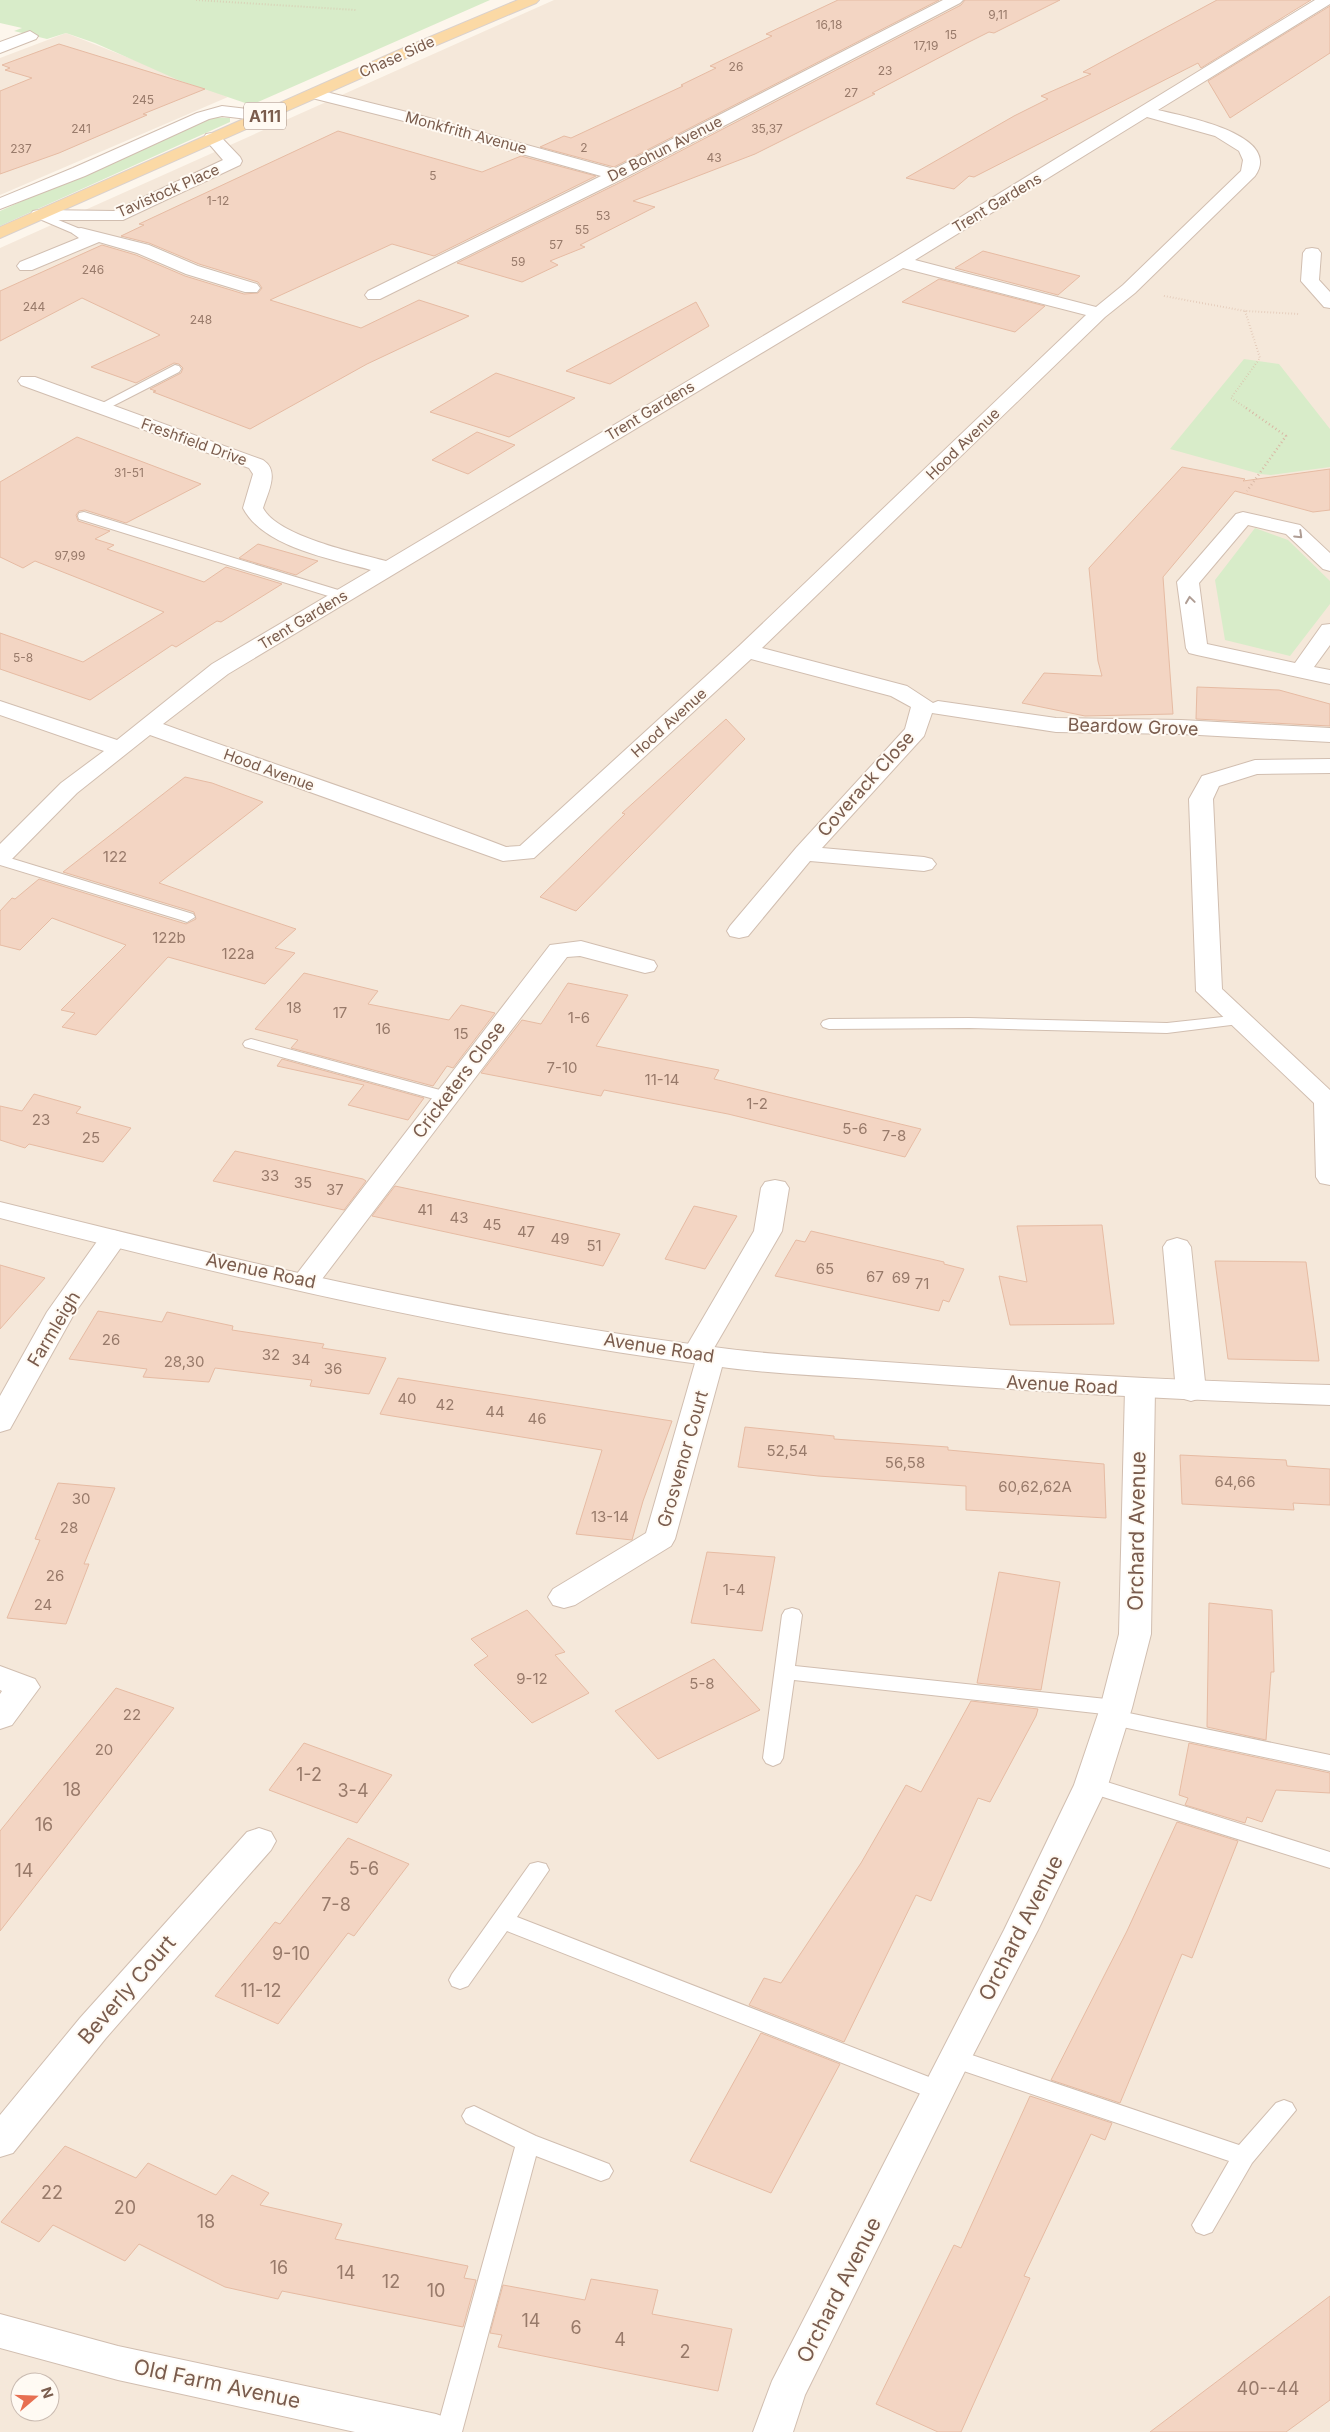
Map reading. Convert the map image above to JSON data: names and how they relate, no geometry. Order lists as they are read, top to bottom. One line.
{"streets":{"main road":["Chase Side","A111"],"street":["Monkfrith Avenue","De Bohun Avenue","Tavistock Place","Trent Gardens","Freshfield Drive","Hood Avenue","Beardow Grove","Coverack Close","Cricketers Close","Avenue Road","Farmleigh","Grosvenor Court","Orchard Avenue","Beverly Court","Old Farm Avenue"]},"crossings":[["Chase Side","Monkfrith Avenue"],["Chase Side","Tavistock Place"],["Monkfrith Avenue","De Bohun Avenue"],["Trent Gardens","Freshfield Drive"],["Trent Gardens","Hood Avenue"],["Beardow Grove","Coverack Close"],["Cricketers Close","Avenue Road"],["Avenue Road","Farmleigh"],["Avenue Road","Grosvenor Court"],["Avenue Road","Orchard Avenue"]],"house_numbers":["9,11","16,18","15","17,19","26","23","27","245","241","35,37","2","237","43","5","1-12","53","55","57","59","246","244","248","31-51","97,99","5-8","122","122b","122a","18","17","1-6","16","15","7-10","11-14","1-2","23","5-6","7-8","25","33","35","37","41","43","45","47","49","51","65","67","69","71","26","32","34","28,30","36","40","42","44","46","52,54","56,58","64,66","60,62,62A","30","13-14","28","26","1-4","24","9-12","5-8","22","20","1-2","18","3-4","16","5-6","14","7-8","9-10","11-12","22","20","18","16","14","12","10","14","6","4","2","40--44"],"north":"right"}
